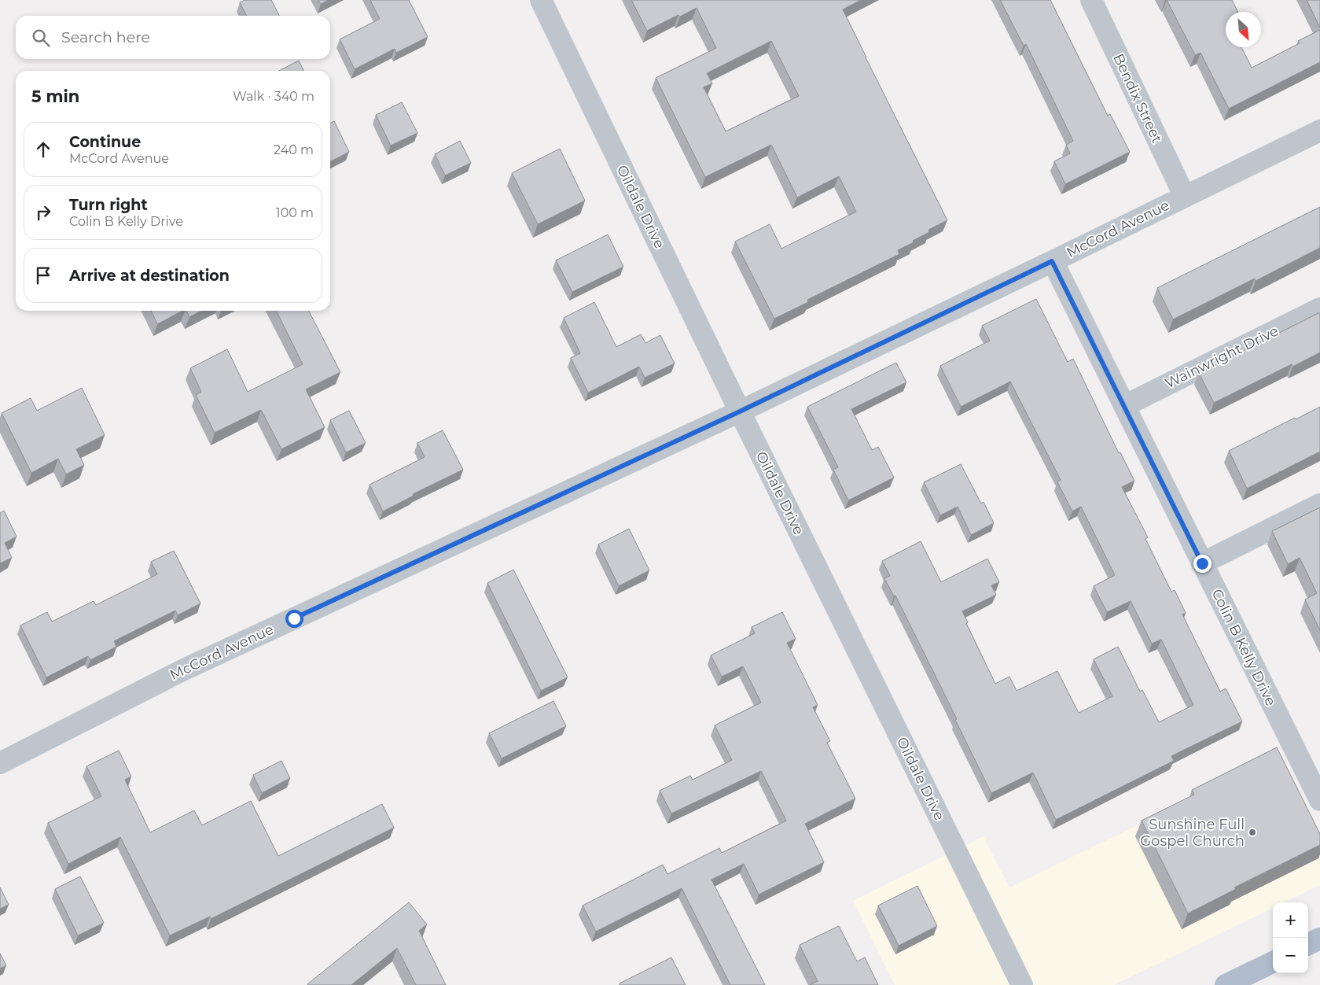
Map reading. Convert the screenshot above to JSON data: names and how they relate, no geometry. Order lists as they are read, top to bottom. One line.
{"streets":{"street":["Bendix Street","Oildale Drive","McCord Avenue","Wainwright Drive","Colin B Kelly Drive"]},"crossings":[["Bendix Street","McCord Avenue"],["Oildale Drive","McCord Avenue"],["McCord Avenue","Colin B Kelly Drive"],["Wainwright Drive","Colin B Kelly Drive"]],"places":["Sunshine Full Gospel Church"],"north":"bottom right","page":{"search":"Search here","heading":["5 min","Walk · 340 m"],"list":[["Continue","McCord Avenue","240 m"],["Turn right","Colin B Kelly Drive","100 m"],"Arrive at destination"],"map_buttons":["+","−"]}}
